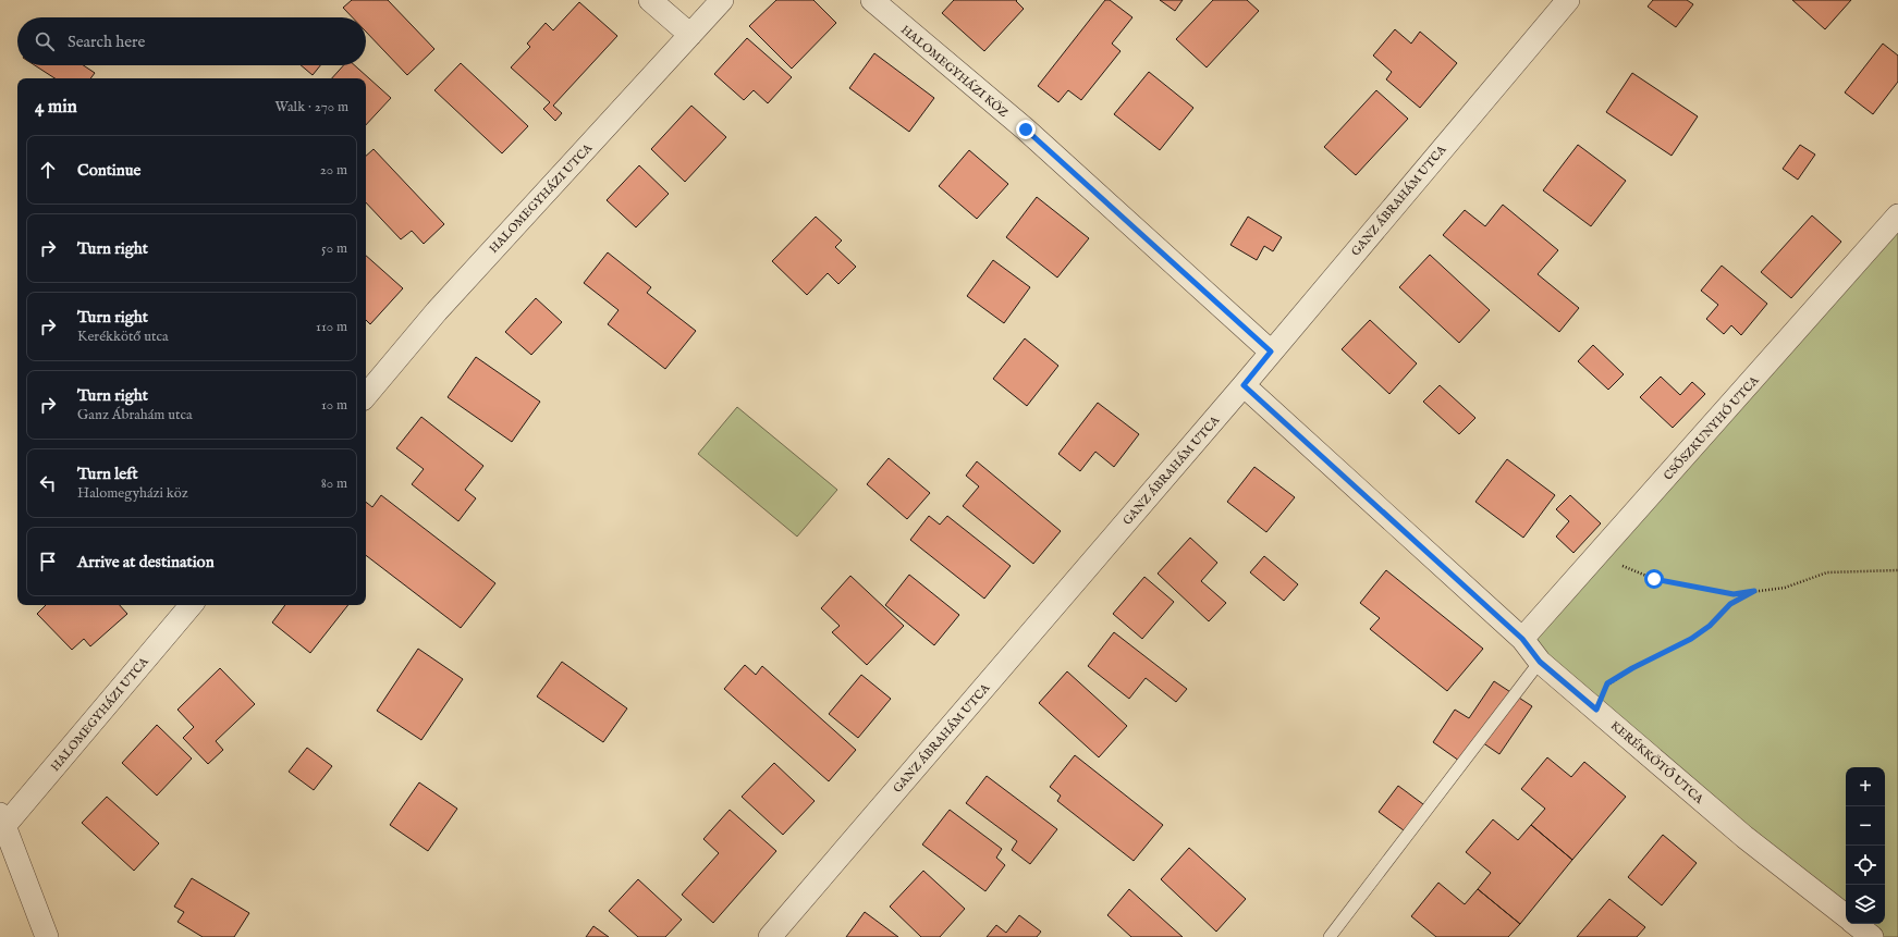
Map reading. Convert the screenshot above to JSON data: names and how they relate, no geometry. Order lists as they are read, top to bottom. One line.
{"streets":{"street":["HALOMEGYHÁZI KÖZ","HALOMEGYHÁZI UTCA","GANZ ÁBRAHÁM UTCA","CSŐSZKUNYHÓ UTCA","KERÉKKÖTŐ UTCA"]},"crossings":[["HALOMEGYHÁZI KÖZ","GANZ ÁBRAHÁM UTCA"],["GANZ ÁBRAHÁM UTCA","KERÉKKÖTŐ UTCA"],["CSŐSZKUNYHÓ UTCA","KERÉKKÖTŐ UTCA"]],"page":{"search":"Search here","heading":["4 min","Walk · 270 m"],"list":[["Continue","20 m"],["Turn right","50 m"],["Turn right","Kerékkötő utca","110 m"],["Turn right","Ganz Ábrahám utca","10 m"],["Turn left","Halomegyházi köz","80 m"],"Arrive at destination"],"map_buttons":["+","−"]}}
